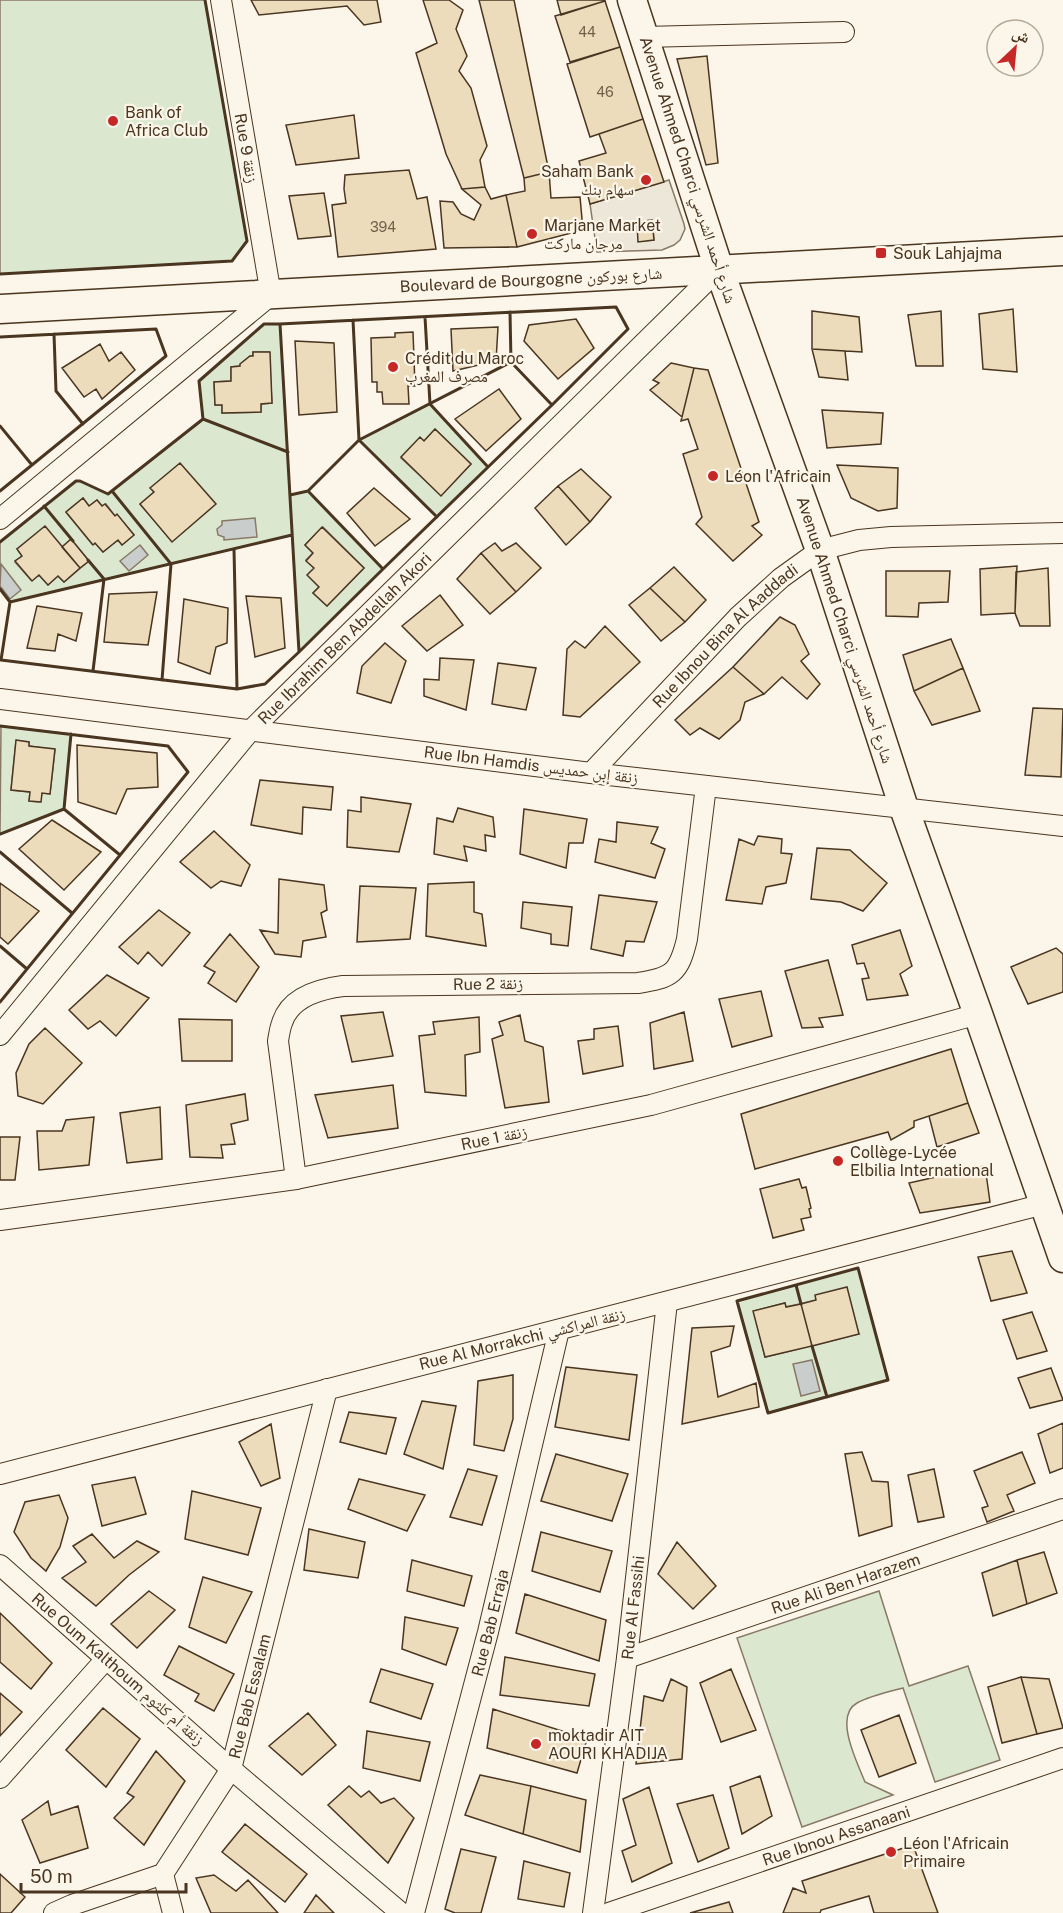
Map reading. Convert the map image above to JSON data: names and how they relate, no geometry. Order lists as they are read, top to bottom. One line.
{"streets":{"street":["Rue 9 زنقة","Avenue Ahmed Charci شارع أحمد الشرسي","Boulevard de Bourgogne شارع بوركون","Rue Ibnou Bina Al Aaddadi","Rue Ibrahim Ben Abdellah Akori","Rue Ibn Hamdis زنقة إبن حمديس","Rue 2 زنقة","Rue 1 زنقة","Rue Al Morrakchi زنقة المراكشي","Rue Ali Ben Harazem","Rue Al Fassihi","Rue Bab Erraja","Rue Oum Kalthoum زنقة أم كلثوم","Rue Bab Essalam","Rue Ibnou Assanaani"]},"crossings":[["Rue 9 زنقة","Boulevard de Bourgogne شارع بوركون"],["Avenue Ahmed Charci شارع أحمد الشرسي","Boulevard de Bourgogne شارع بوركون"],["Avenue Ahmed Charci شارع أحمد الشرسي","Rue Ibnou Bina Al Aaddadi"],["Avenue Ahmed Charci شارع أحمد الشرسي","Rue Ibrahim Ben Abdellah Akori"],["Avenue Ahmed Charci شارع أحمد الشرسي","Rue Ibn Hamdis زنقة إبن حمديس"],["Avenue Ahmed Charci شارع أحمد الشرسي","Rue 1 زنقة"],["Avenue Ahmed Charci شارع أحمد الشرسي","Rue Al Morrakchi زنقة المراكشي"],["Boulevard de Bourgogne شارع بوركون","Rue Ibrahim Ben Abdellah Akori"],["Rue Ibnou Bina Al Aaddadi","Rue Ibn Hamdis زنقة إبن حمديس"],["Rue Ibrahim Ben Abdellah Akori","Rue Ibn Hamdis زنقة إبن حمديس"],["Rue Ibn Hamdis زنقة إبن حمديس","Rue 2 زنقة"],["Rue 2 زنقة","Rue 1 زنقة"],["Rue Al Morrakchi زنقة المراكشي","Rue Al Fassihi"],["Rue Al Morrakchi زنقة المراكشي","Rue Bab Erraja"],["Rue Al Morrakchi زنقة المراكشي","Rue Bab Essalam"],["Rue Ali Ben Harazem","Rue Al Fassihi"],["Rue Oum Kalthoum زنقة أم كلثوم","Rue Bab Essalam"]],"places":{"other":["Bank of Africa Club","Saham Bank سهام بنك","Marjane Market مرجان ماركت","Crédit du Maroc مصرف المغرب","Léon l'Africain","Collège-Lycée Elbilia International","moktadir AIT AOURI KHADIJA","Léon l'Africain Primaire"],"transit":["Souk Lahjajma"]},"house_numbers":["44","46","394"],"scale_bar":"50 m","north":"top right"}
